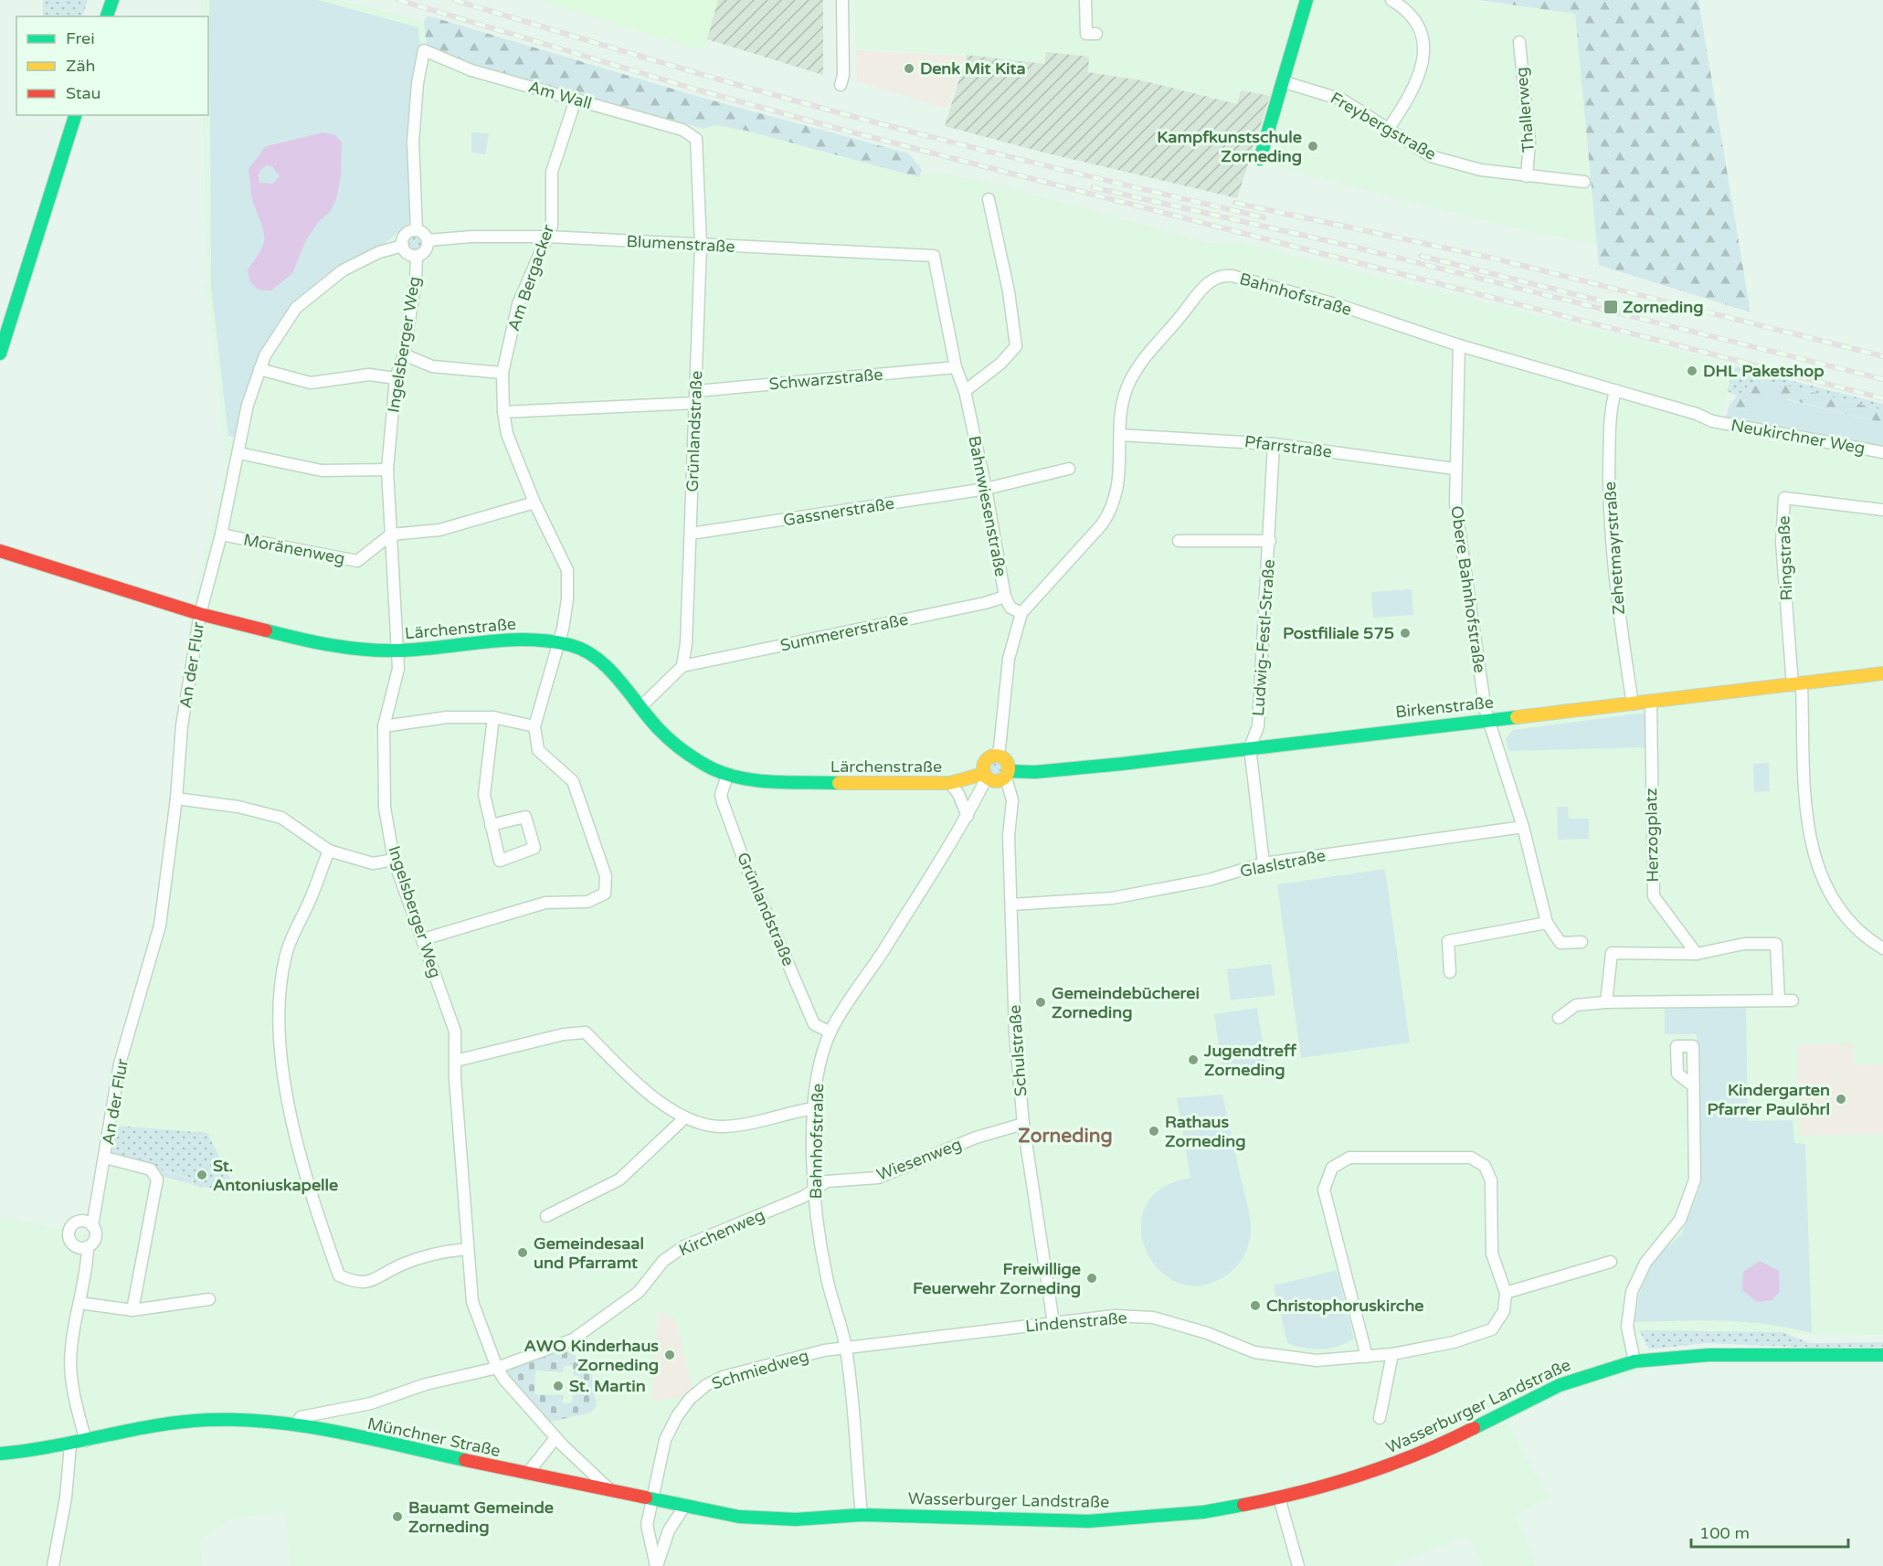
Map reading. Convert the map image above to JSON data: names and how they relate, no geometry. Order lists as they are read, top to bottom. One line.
{"streets":{"street":["Am Wall","Thallerweg","Freybergstraße","Blumenstraße","Am Bergacker","Bahnhofstraße","Ingelsberger Weg","Schwarzstraße","Grünlandstraße","Neukirchner Weg","Pfarrstraße","Bahnwiesenstraße","Gassnerstraße","Zehetmayrstraße","Moränenweg","Ringstraße","Obere Bahnhofstraße","Lärchenstraße","Summererstraße","Ludwig-Festl-Straße","An der Flur","Birkenstraße","Herzogplatz","Glaslstraße","Schulstraße","Wiesenweg","Kirchenweg","Lindenstraße","Schmiedweg","Wasserburger Landstraße","Münchner Straße"]},"crossings":[["Am Wall","Blumenstraße"],["Am Wall","Am Bergacker"],["Am Wall","Ingelsberger Weg"],["Am Wall","Grünlandstraße"],["Am Wall","An der Flur"],["Thallerweg","Freybergstraße"],["Blumenstraße","Am Bergacker"],["Blumenstraße","Ingelsberger Weg"],["Blumenstraße","Grünlandstraße"],["Blumenstraße","Bahnwiesenstraße"],["Blumenstraße","An der Flur"],["Am Bergacker","Schwarzstraße"],["Am Bergacker","Lärchenstraße"],["Bahnhofstraße","Grünlandstraße"],["Bahnhofstraße","Neukirchner Weg"],["Bahnhofstraße","Pfarrstraße"],["Bahnhofstraße","Bahnwiesenstraße"],["Bahnhofstraße","Zehetmayrstraße"],["Bahnhofstraße","Obere Bahnhofstraße"],["Bahnhofstraße","Lärchenstraße"],["Bahnhofstraße","Birkenstraße"],["Bahnhofstraße","Schulstraße"],["Bahnhofstraße","Wiesenweg"],["Bahnhofstraße","Kirchenweg"],["Bahnhofstraße","Lindenstraße"],["Bahnhofstraße","Schmiedweg"],["Bahnhofstraße","Wasserburger Landstraße"],["Bahnhofstraße","Münchner Straße"],["Ingelsberger Weg","Moränenweg"],["Ingelsberger Weg","Lärchenstraße"],["Ingelsberger Weg","An der Flur"],["Ingelsberger Weg","Kirchenweg"],["Ingelsberger Weg","Münchner Straße"],["Schwarzstraße","Grünlandstraße"],["Schwarzstraße","Bahnwiesenstraße"],["Grünlandstraße","Gassnerstraße"],["Grünlandstraße","Lärchenstraße"],["Grünlandstraße","Summererstraße"],["Pfarrstraße","Obere Bahnhofstraße"],["Pfarrstraße","Ludwig-Festl-Straße"],["Bahnwiesenstraße","Gassnerstraße"],["Bahnwiesenstraße","Summererstraße"],["Zehetmayrstraße","Birkenstraße"],["Moränenweg","An der Flur"],["Ringstraße","Birkenstraße"],["Obere Bahnhofstraße","Birkenstraße"],["Obere Bahnhofstraße","Glaslstraße"],["Lärchenstraße","An der Flur"],["Lärchenstraße","Birkenstraße"],["Lärchenstraße","Schulstraße"],["Ludwig-Festl-Straße","Birkenstraße"],["Ludwig-Festl-Straße","Glaslstraße"],["An der Flur","Münchner Straße"],["Birkenstraße","Herzogplatz"],["Birkenstraße","Schulstraße"],["Glaslstraße","Schulstraße"],["Schulstraße","Wiesenweg"],["Schulstraße","Lindenstraße"],["Wiesenweg","Kirchenweg"],["Kirchenweg","Münchner Straße"],["Lindenstraße","Schmiedweg"],["Schmiedweg","Münchner Straße"],["Wasserburger Landstraße","Münchner Straße"]],"districts":["Zorneding"],"places":{"other":["Denk Mit Kita","Kampfkunstschule Zorneding","DHL Paketshop","Postfiliale 575","Gemeindebücherei Zorneding","Jugendtreff Zorneding","Kindergarten Pfarrer Paulöhrl","Rathaus Zorneding","St. Antoniuskapelle","Gemeindesaal und Pfarramt","Freiwillige Feuerwehr Zorneding","Christophoruskirche","AWO Kinderhaus Zorneding","St. Martin","Bauamt Gemeinde Zorneding"],"transit":["Zorneding"]},"legend":["Frei","Zäh","Stau"],"scale_bar":"100 m"}
